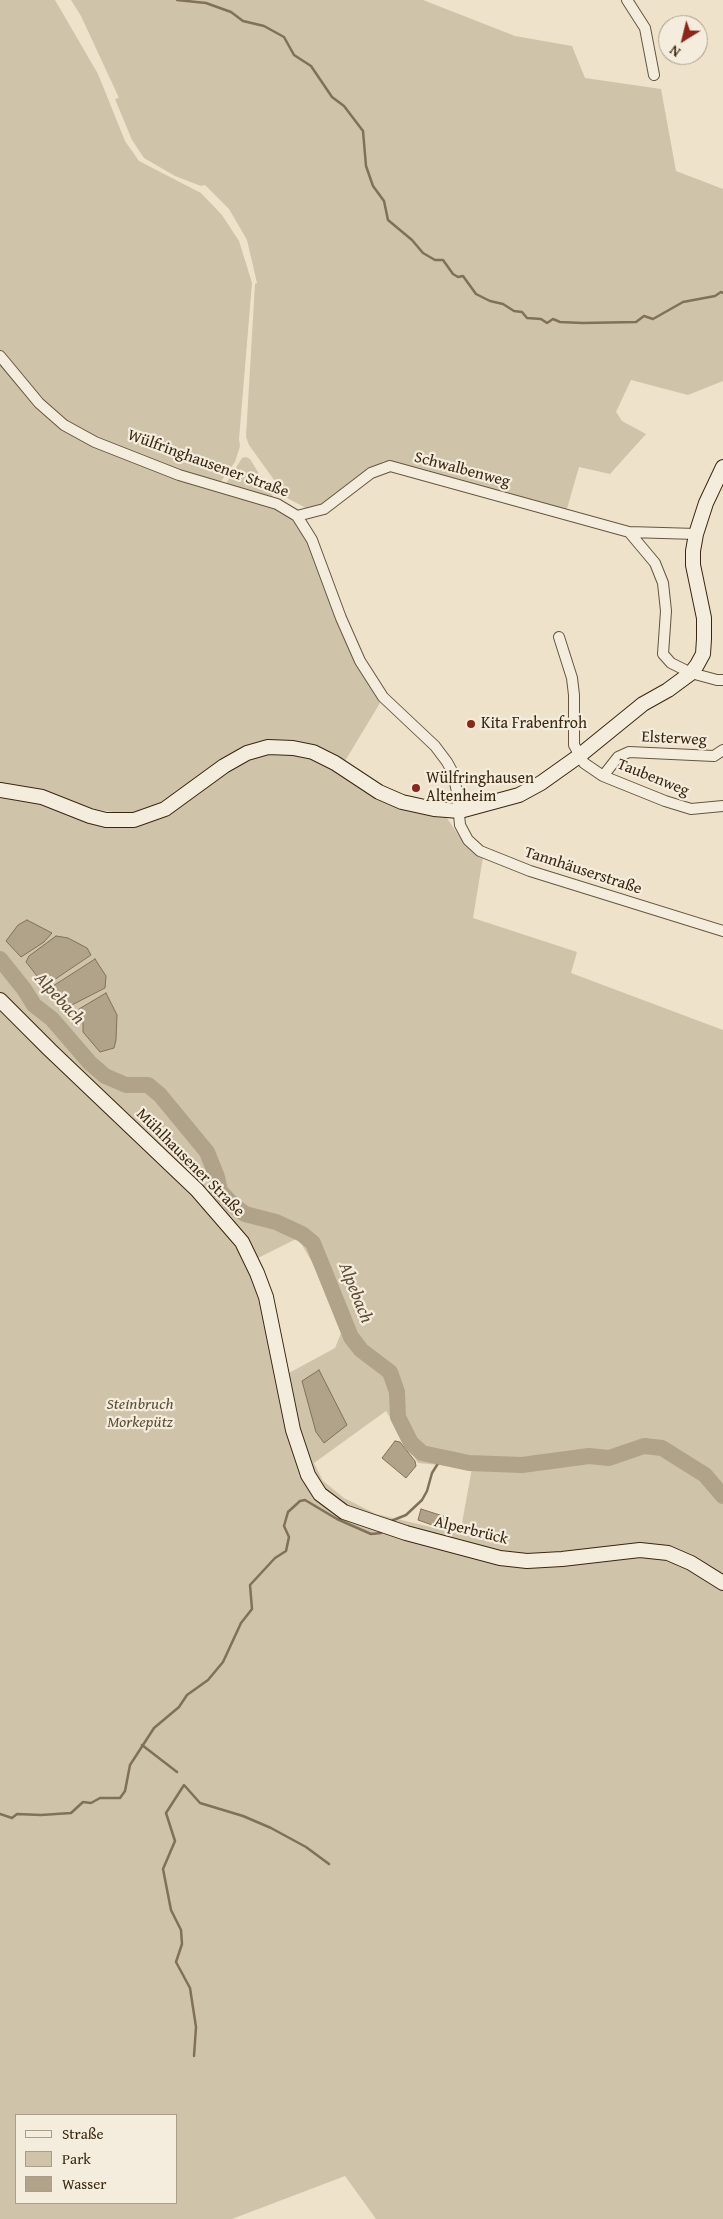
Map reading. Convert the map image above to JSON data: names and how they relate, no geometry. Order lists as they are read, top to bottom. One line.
{"streets":{"main road":["Mühlhausener Straße","Alperbrück"],"street":["Wülfringhausener Straße","Schwalbenweg","Elsterweg","Taubenweg","Tannhäuserstraße"]},"crossings":[["Wülfringhausener Straße","Schwalbenweg"],["Wülfringhausener Straße","Tannhäuserstraße"],["Elsterweg","Taubenweg"],["Mühlhausener Straße","Alperbrück"]],"water":["Alpebach"],"parks":["Steinbruch Morkepütz"],"places":["Kita Frabenfroh","Wülfringhausen Altenheim"],"legend":["Straße","Park","Wasser"],"north":"bottom left"}
